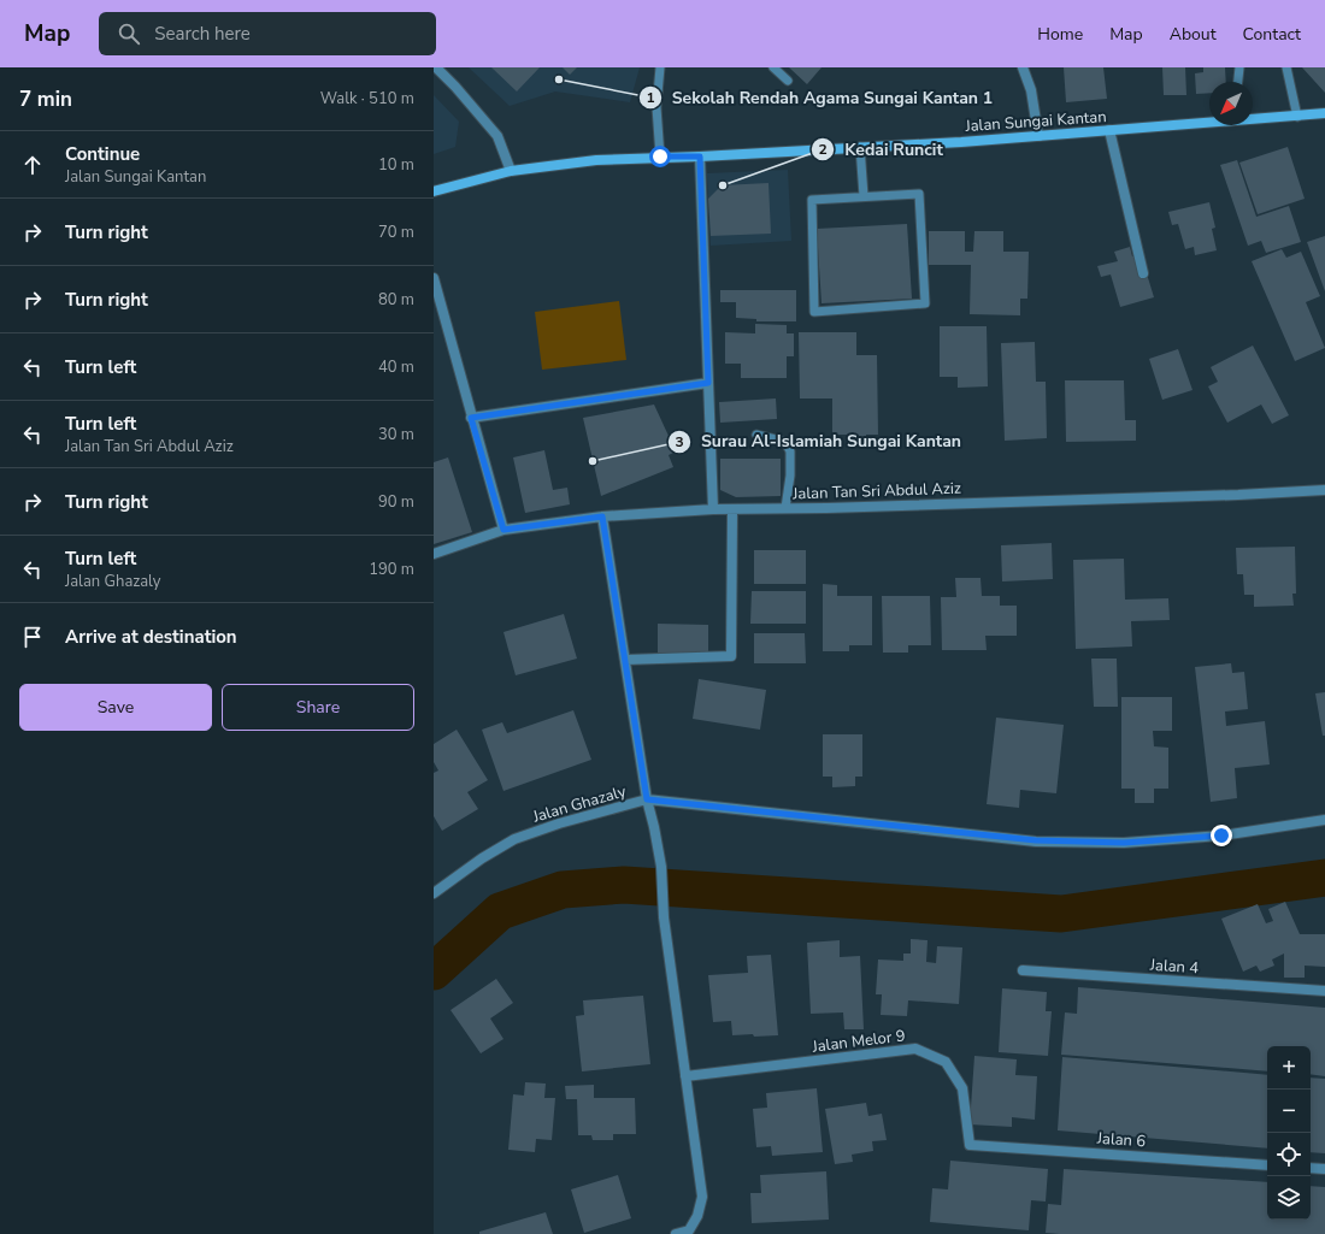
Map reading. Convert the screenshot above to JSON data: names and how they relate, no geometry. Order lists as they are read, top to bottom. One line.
{"streets":{"main road":["Jalan Sungai Kantan"],"street":["Jalan Tan Sri Abdul Aziz","Jalan Ghazaly","Jalan 4","Jalan Melor 9","Jalan 6"]},"crossings":[["Jalan Melor 9","Jalan 6"]],"places":["Sekolah Rendah Agama Sungai Kantan 1","Kedai Runcit","Surau Al-Islamiah Sungai Kantan"],"north":"bottom left","page":{"header":"Map","search":"Search here","nav":["Home","Map","About","Contact"],"heading":["7 min","Walk · 510 m"],"list":[["Continue","Jalan Sungai Kantan","10 m"],["Turn right","70 m"],["Turn right","80 m"],["Turn left","40 m"],["Turn left","Jalan Tan Sri Abdul Aziz","30 m"],["Turn right","90 m"],["Turn left","Jalan Ghazaly","190 m"],"Arrive at destination"],"buttons":["Save","Share"],"map_buttons":["+","−"]}}
